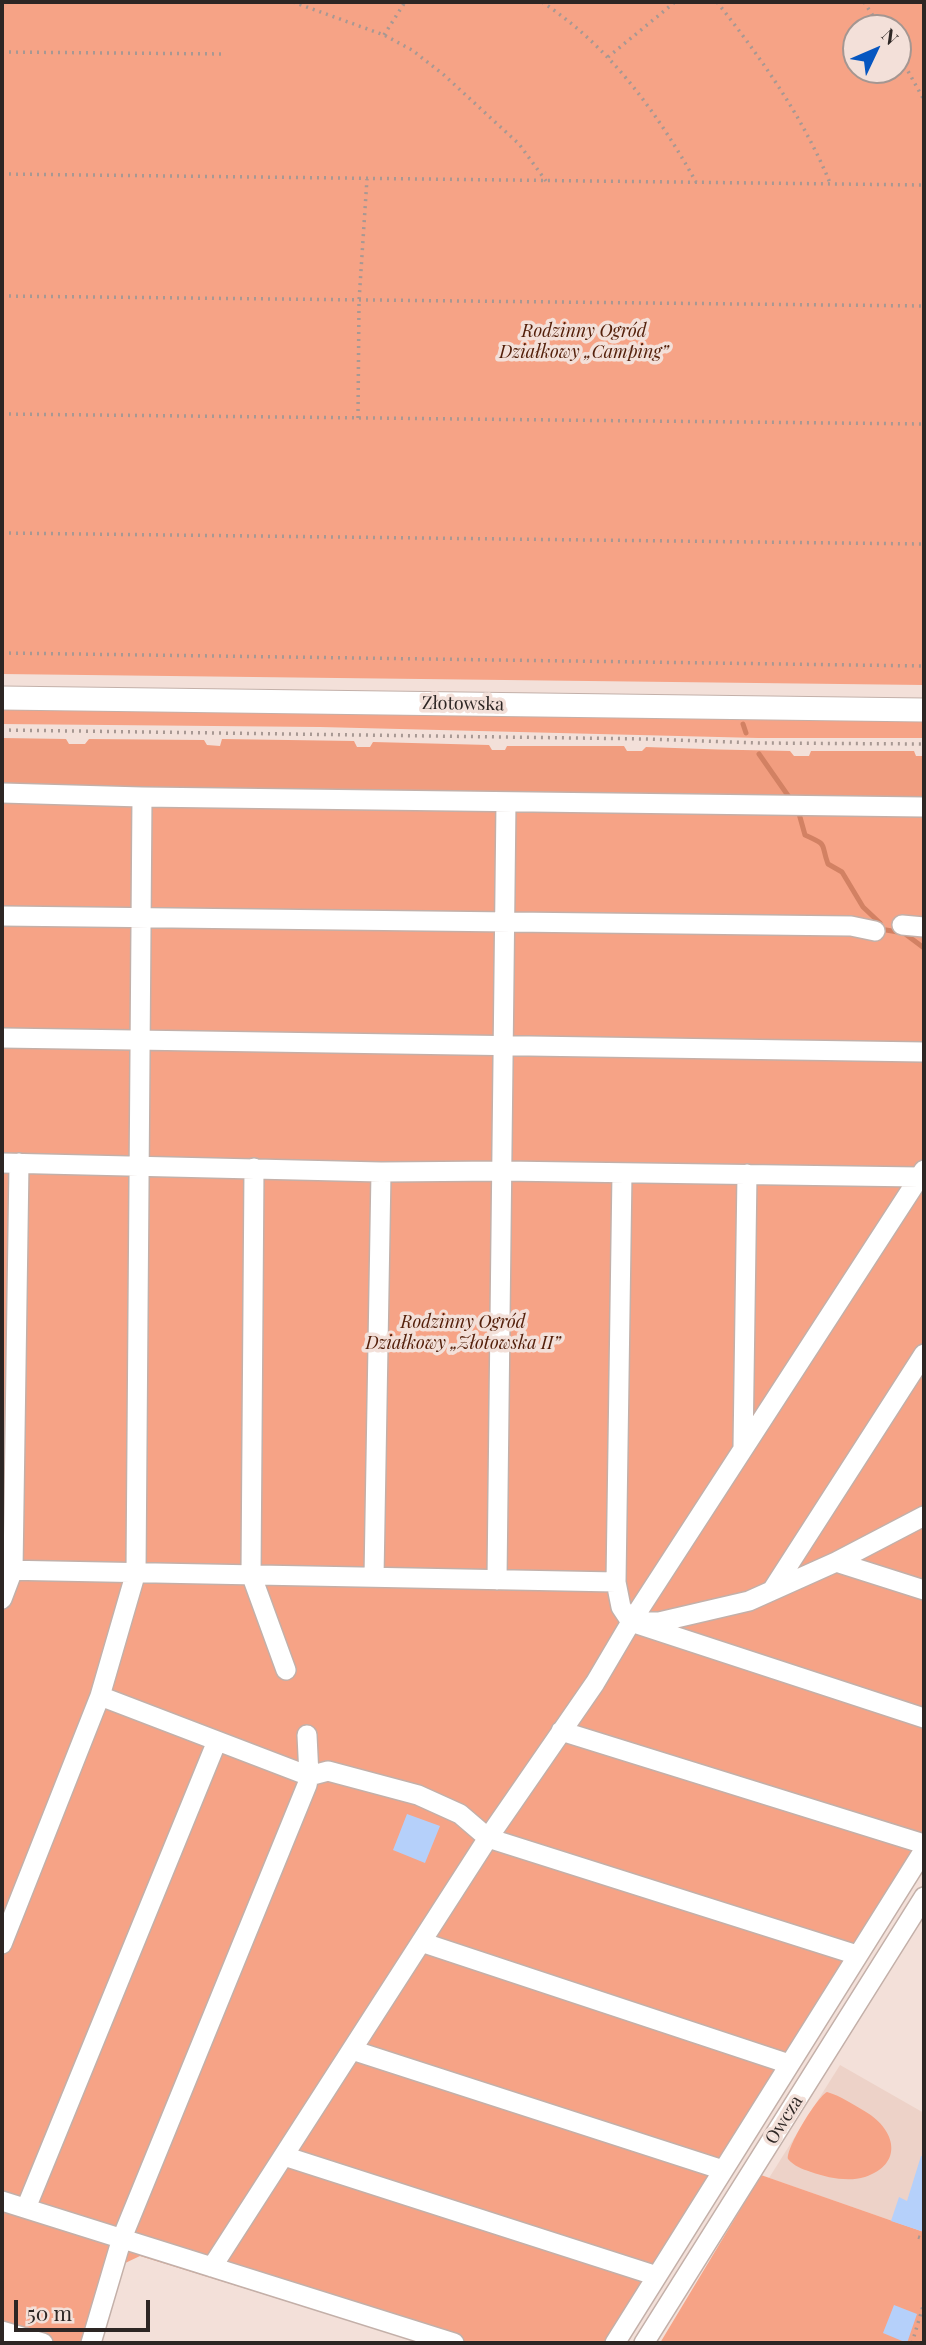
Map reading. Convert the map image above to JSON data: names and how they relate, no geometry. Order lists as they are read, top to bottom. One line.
{"streets":{"street":["Złotowska","Owcza"]},"parks":["Rodzinny Ogród Działkowy „Camping”","Rodzinny Ogród Działkowy „Złotowska II”"],"scale_bar":"50 m","north":"top right"}
